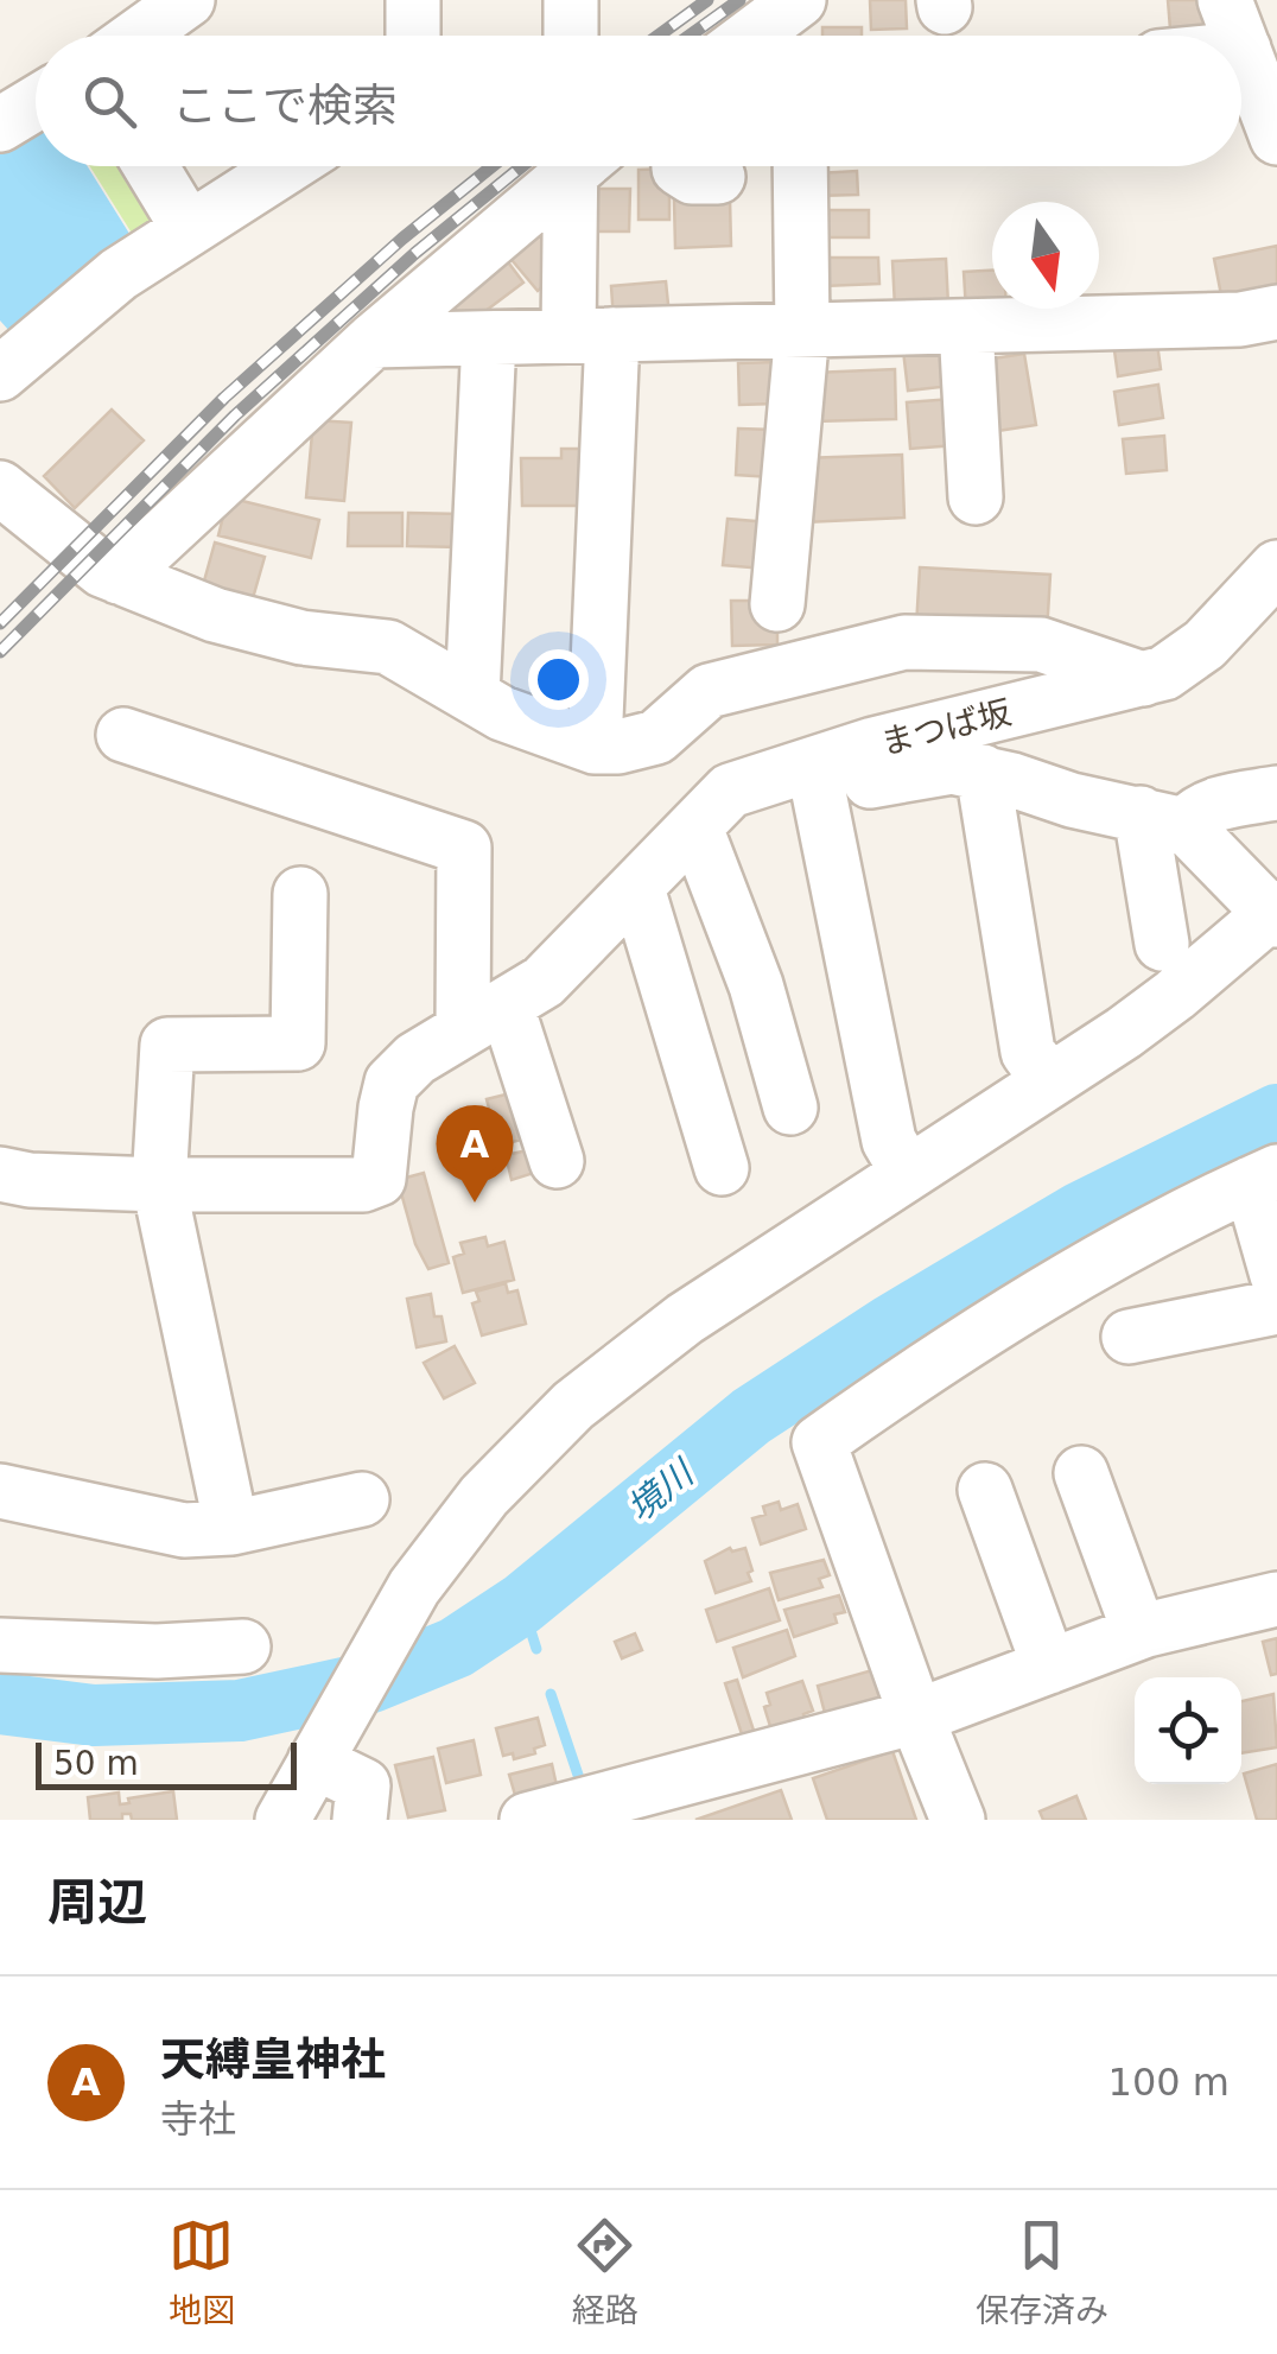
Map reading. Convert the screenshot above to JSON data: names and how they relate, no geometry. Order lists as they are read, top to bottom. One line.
{"streets":{"street":["まつば坂"]},"water":["境川"],"scale_bar":"50 m","north":"bottom","page":{"search":"ここで検索","pins":"A","scale":"50 m","heading":"周辺","list":[{"mark":"A","name":"天縛皇神社","note":"寺社","value":"100 m"}],"nav":["地図","経路","保存済み"]}}
